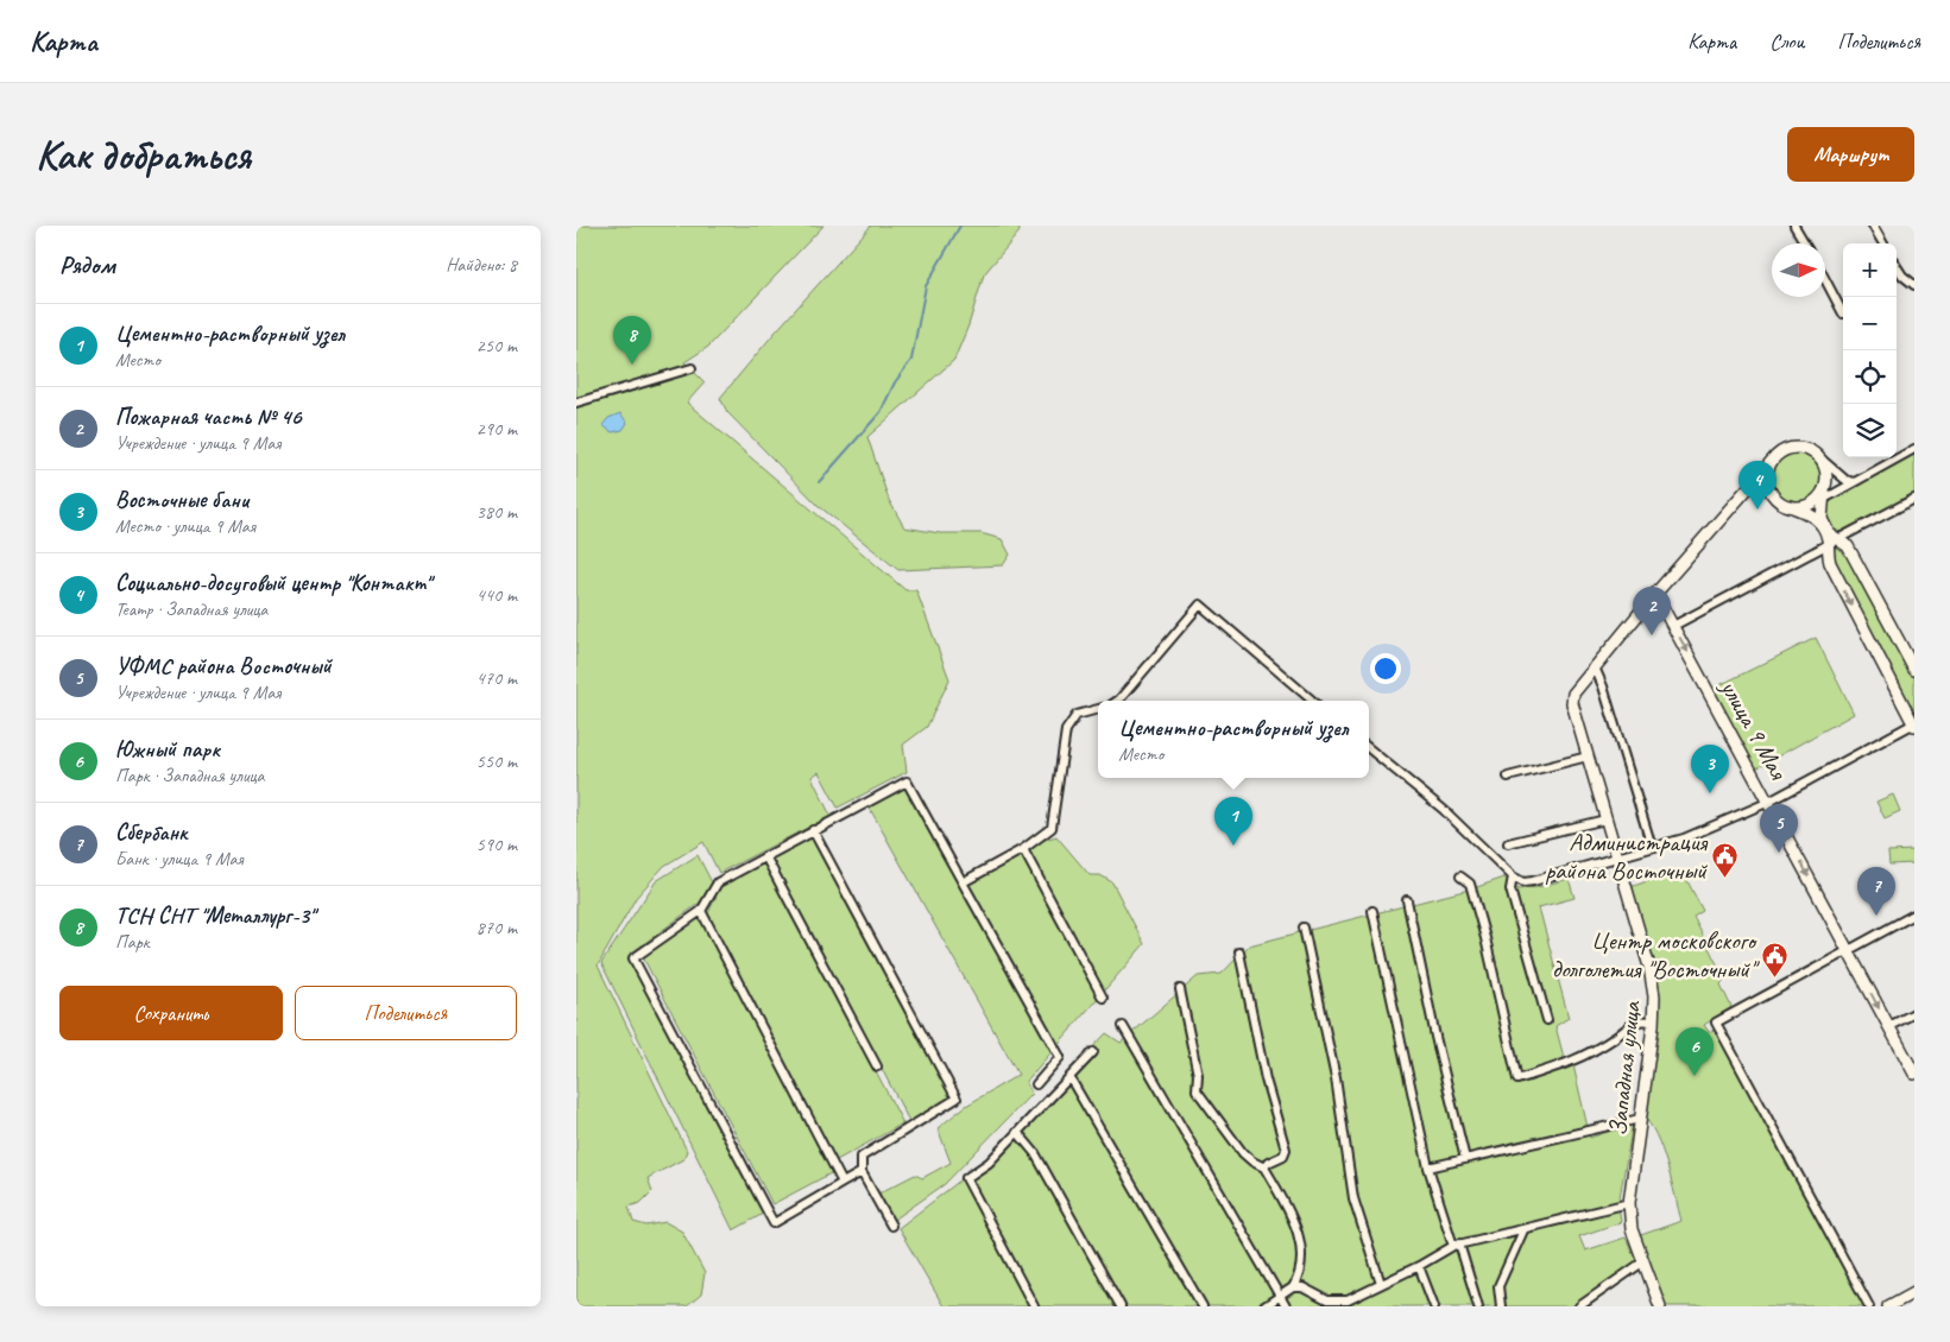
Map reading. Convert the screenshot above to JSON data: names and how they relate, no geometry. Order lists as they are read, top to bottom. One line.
{"streets":{"street":["улица 9 Мая","Западная улица"]},"crossings":[["улица 9 Мая","Западная улица"]],"one_way":["улица 9 Мая"],"places":{"public building":["Администрация района Восточный","Центр московского долголетия \"Восточный\""]},"north":"right","page":{"header":"Карта","nav":["Карта","Слои","Поделиться"],"buttons":["Маршрут",["Сохранить","Поделиться"]],"title":"Как добраться","heading":["Рядом","Найдено: 8"],"map_buttons":["+","−"],"list":[{"mark":"1","name":"Цементно-растворный узел","note":"Место","value":"250 m"},{"mark":"2","name":"Пожарная часть № 46","note":"Учреждение · улица 9 Мая","value":"290 m"},{"mark":"3","name":"Восточные бани","note":"Место · улица 9 Мая","value":"380 m"},{"mark":"4","name":"Социально-досуговый центр \"Контакт\"","note":"Театр · Западная улица","value":"440 m"},{"mark":"5","name":"УФМС района Восточный","note":"Учреждение · улица 9 Мая","value":"470 m"},{"mark":"6","name":"Южный парк","note":"Парк · Западная улица","value":"550 m"},{"mark":"7","name":"Сбербанк","note":"Банк · улица 9 Мая","value":"590 m"},{"mark":"8","name":"ТСН СНТ \"Металлург-3\"","note":"Парк","value":"870 m"}],"pins":["8","4","2","3","1","5","7","6"],"popup":["Цементно-растворный узел","Место"]}}
